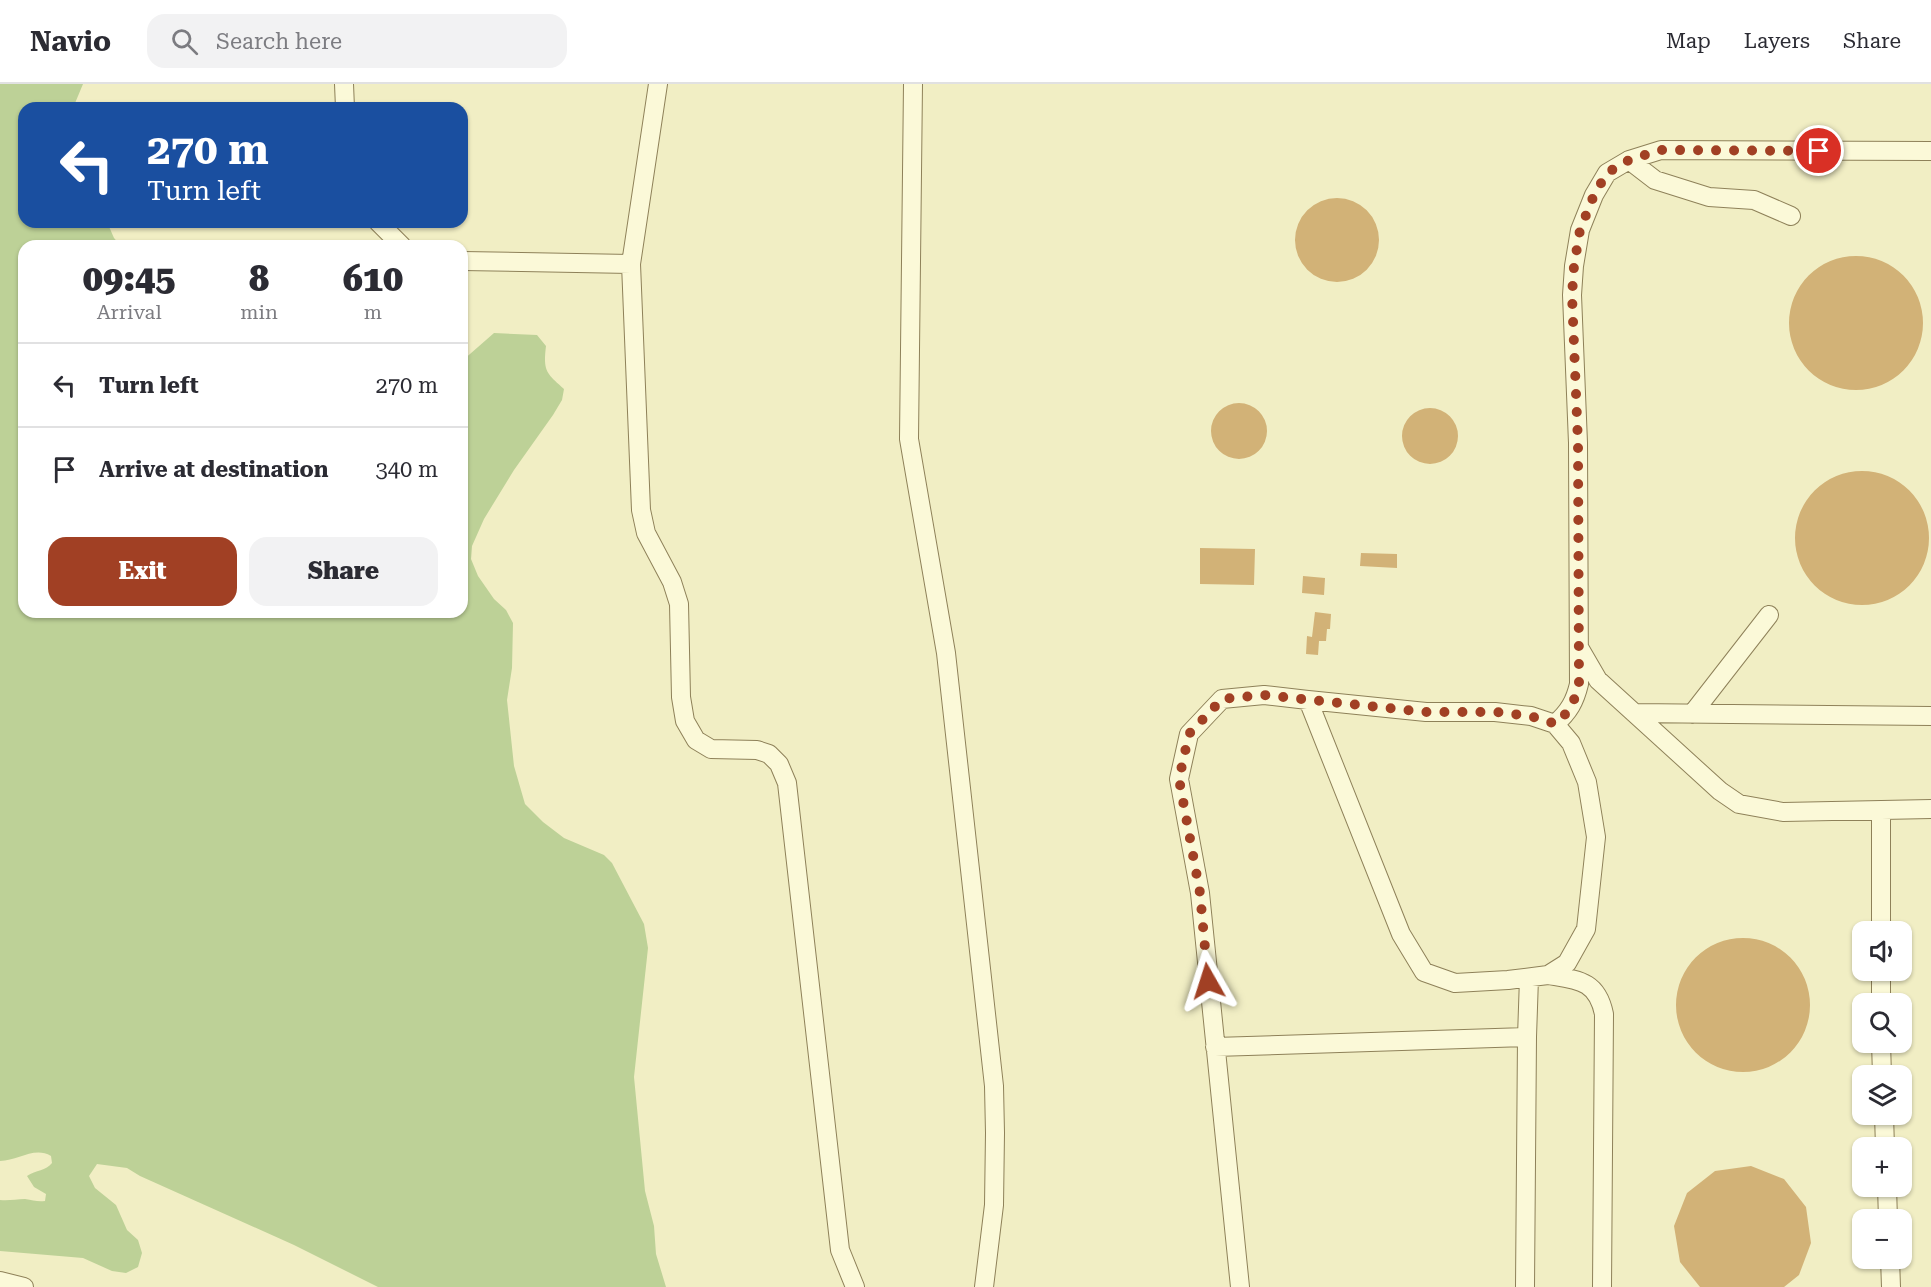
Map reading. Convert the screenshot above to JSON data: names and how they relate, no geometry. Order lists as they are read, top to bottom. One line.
{"page":{"header":"Navio","search":"Search here","nav":["Map","Layers","Share"],"turn":["270 m","Turn left"],"eta":["09:45","Arrival","8","min","610","m"],"list":[{"name":"Turn left","value":"270 m"},{"name":"Arrive at destination","value":"340 m"}],"buttons":["Exit","Share"],"map_buttons":["+","−"]}}
